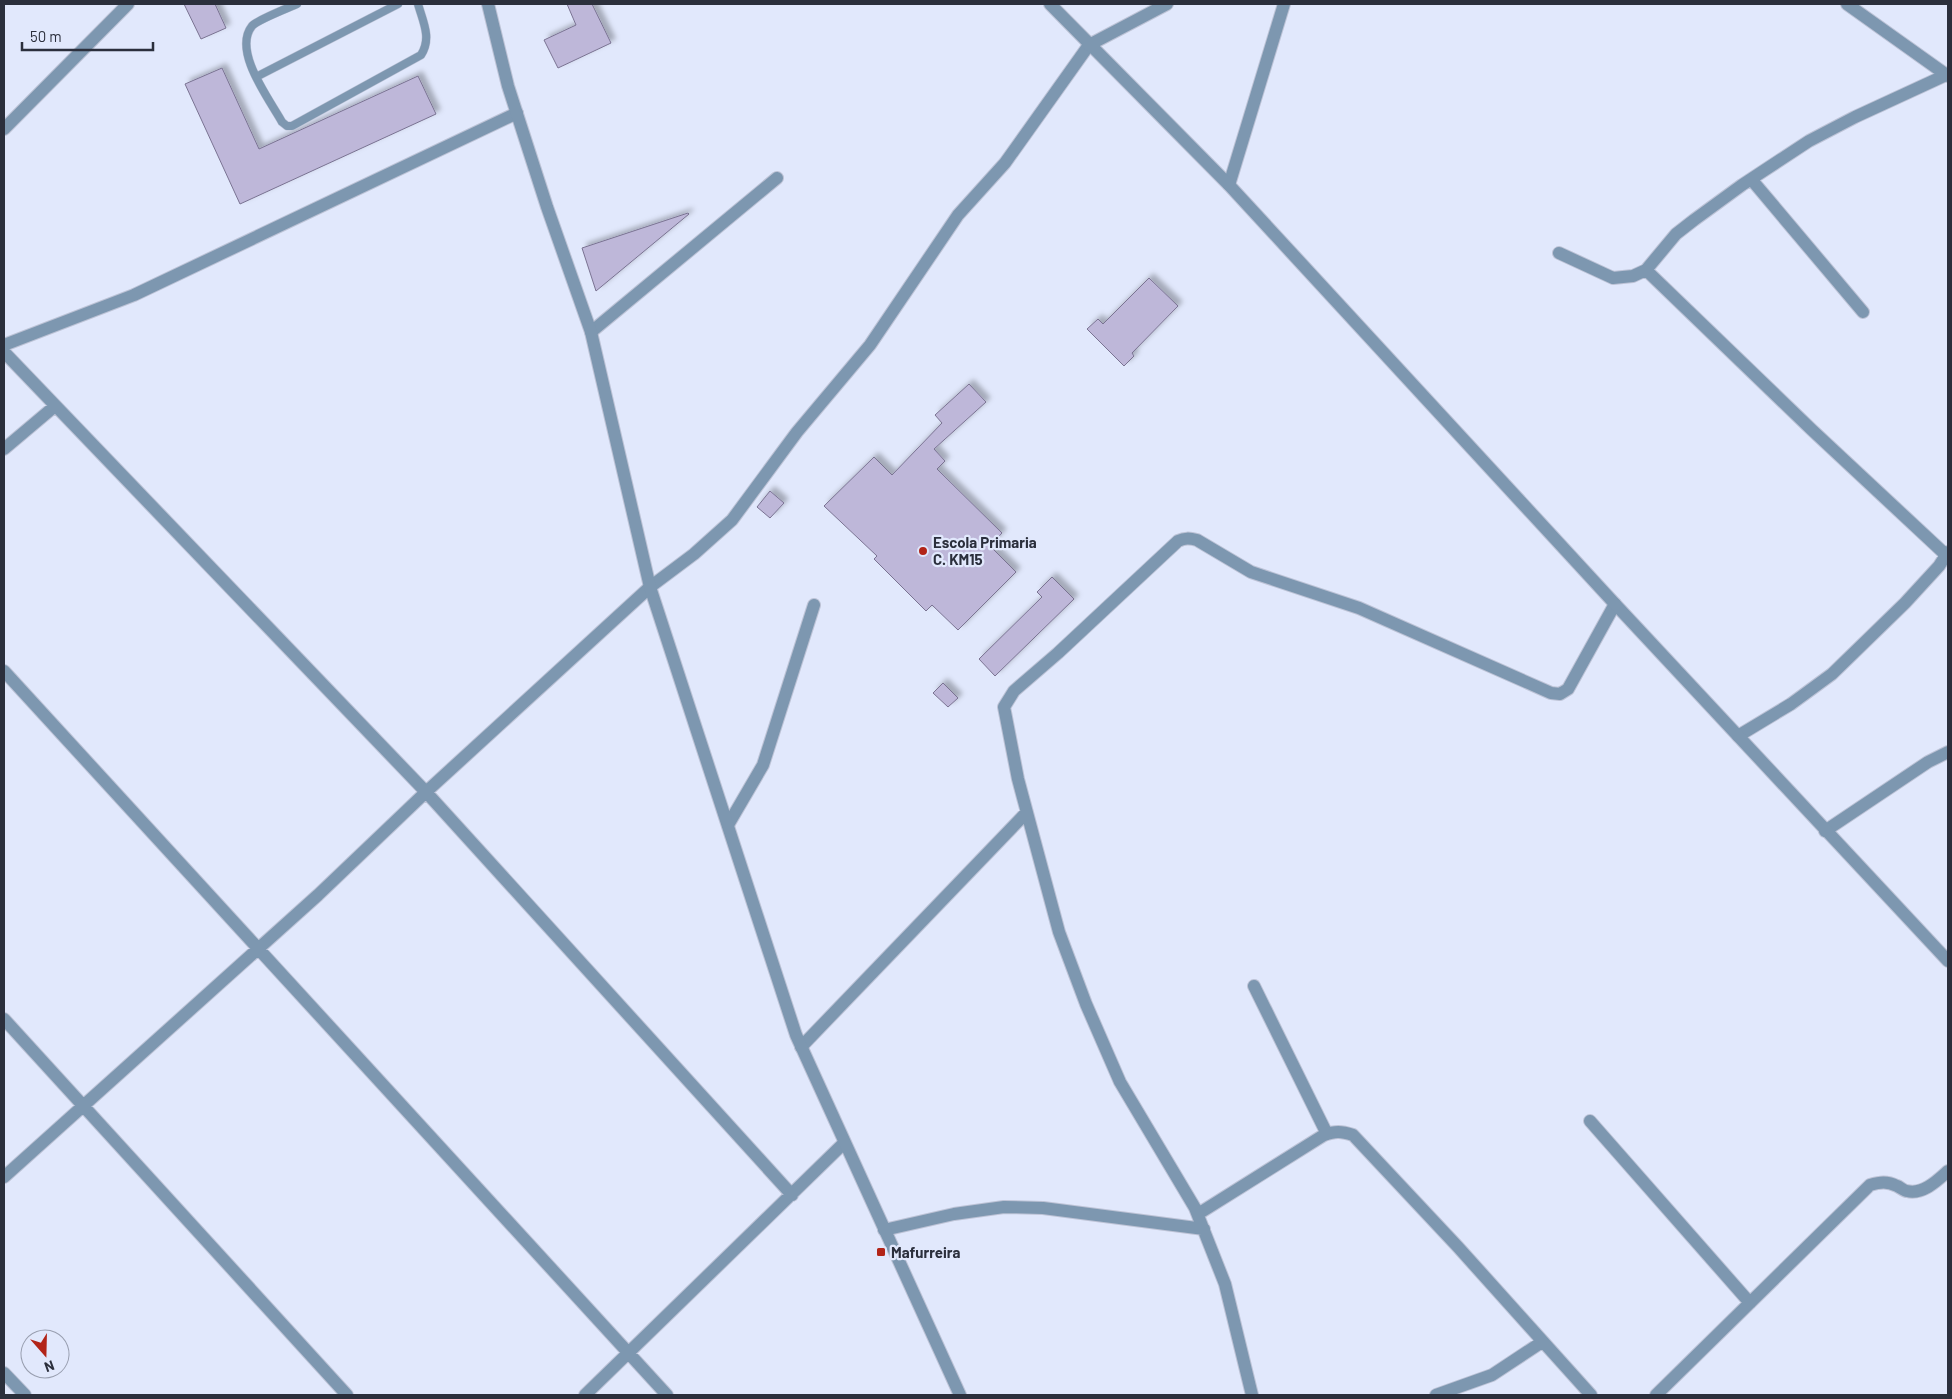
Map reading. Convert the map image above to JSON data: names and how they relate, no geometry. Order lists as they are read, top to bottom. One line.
{"places":{"other":["Escola Primaria C. KM15"],"transit":["Mafurreira"]},"scale_bar":"50 m","north":"bottom"}
